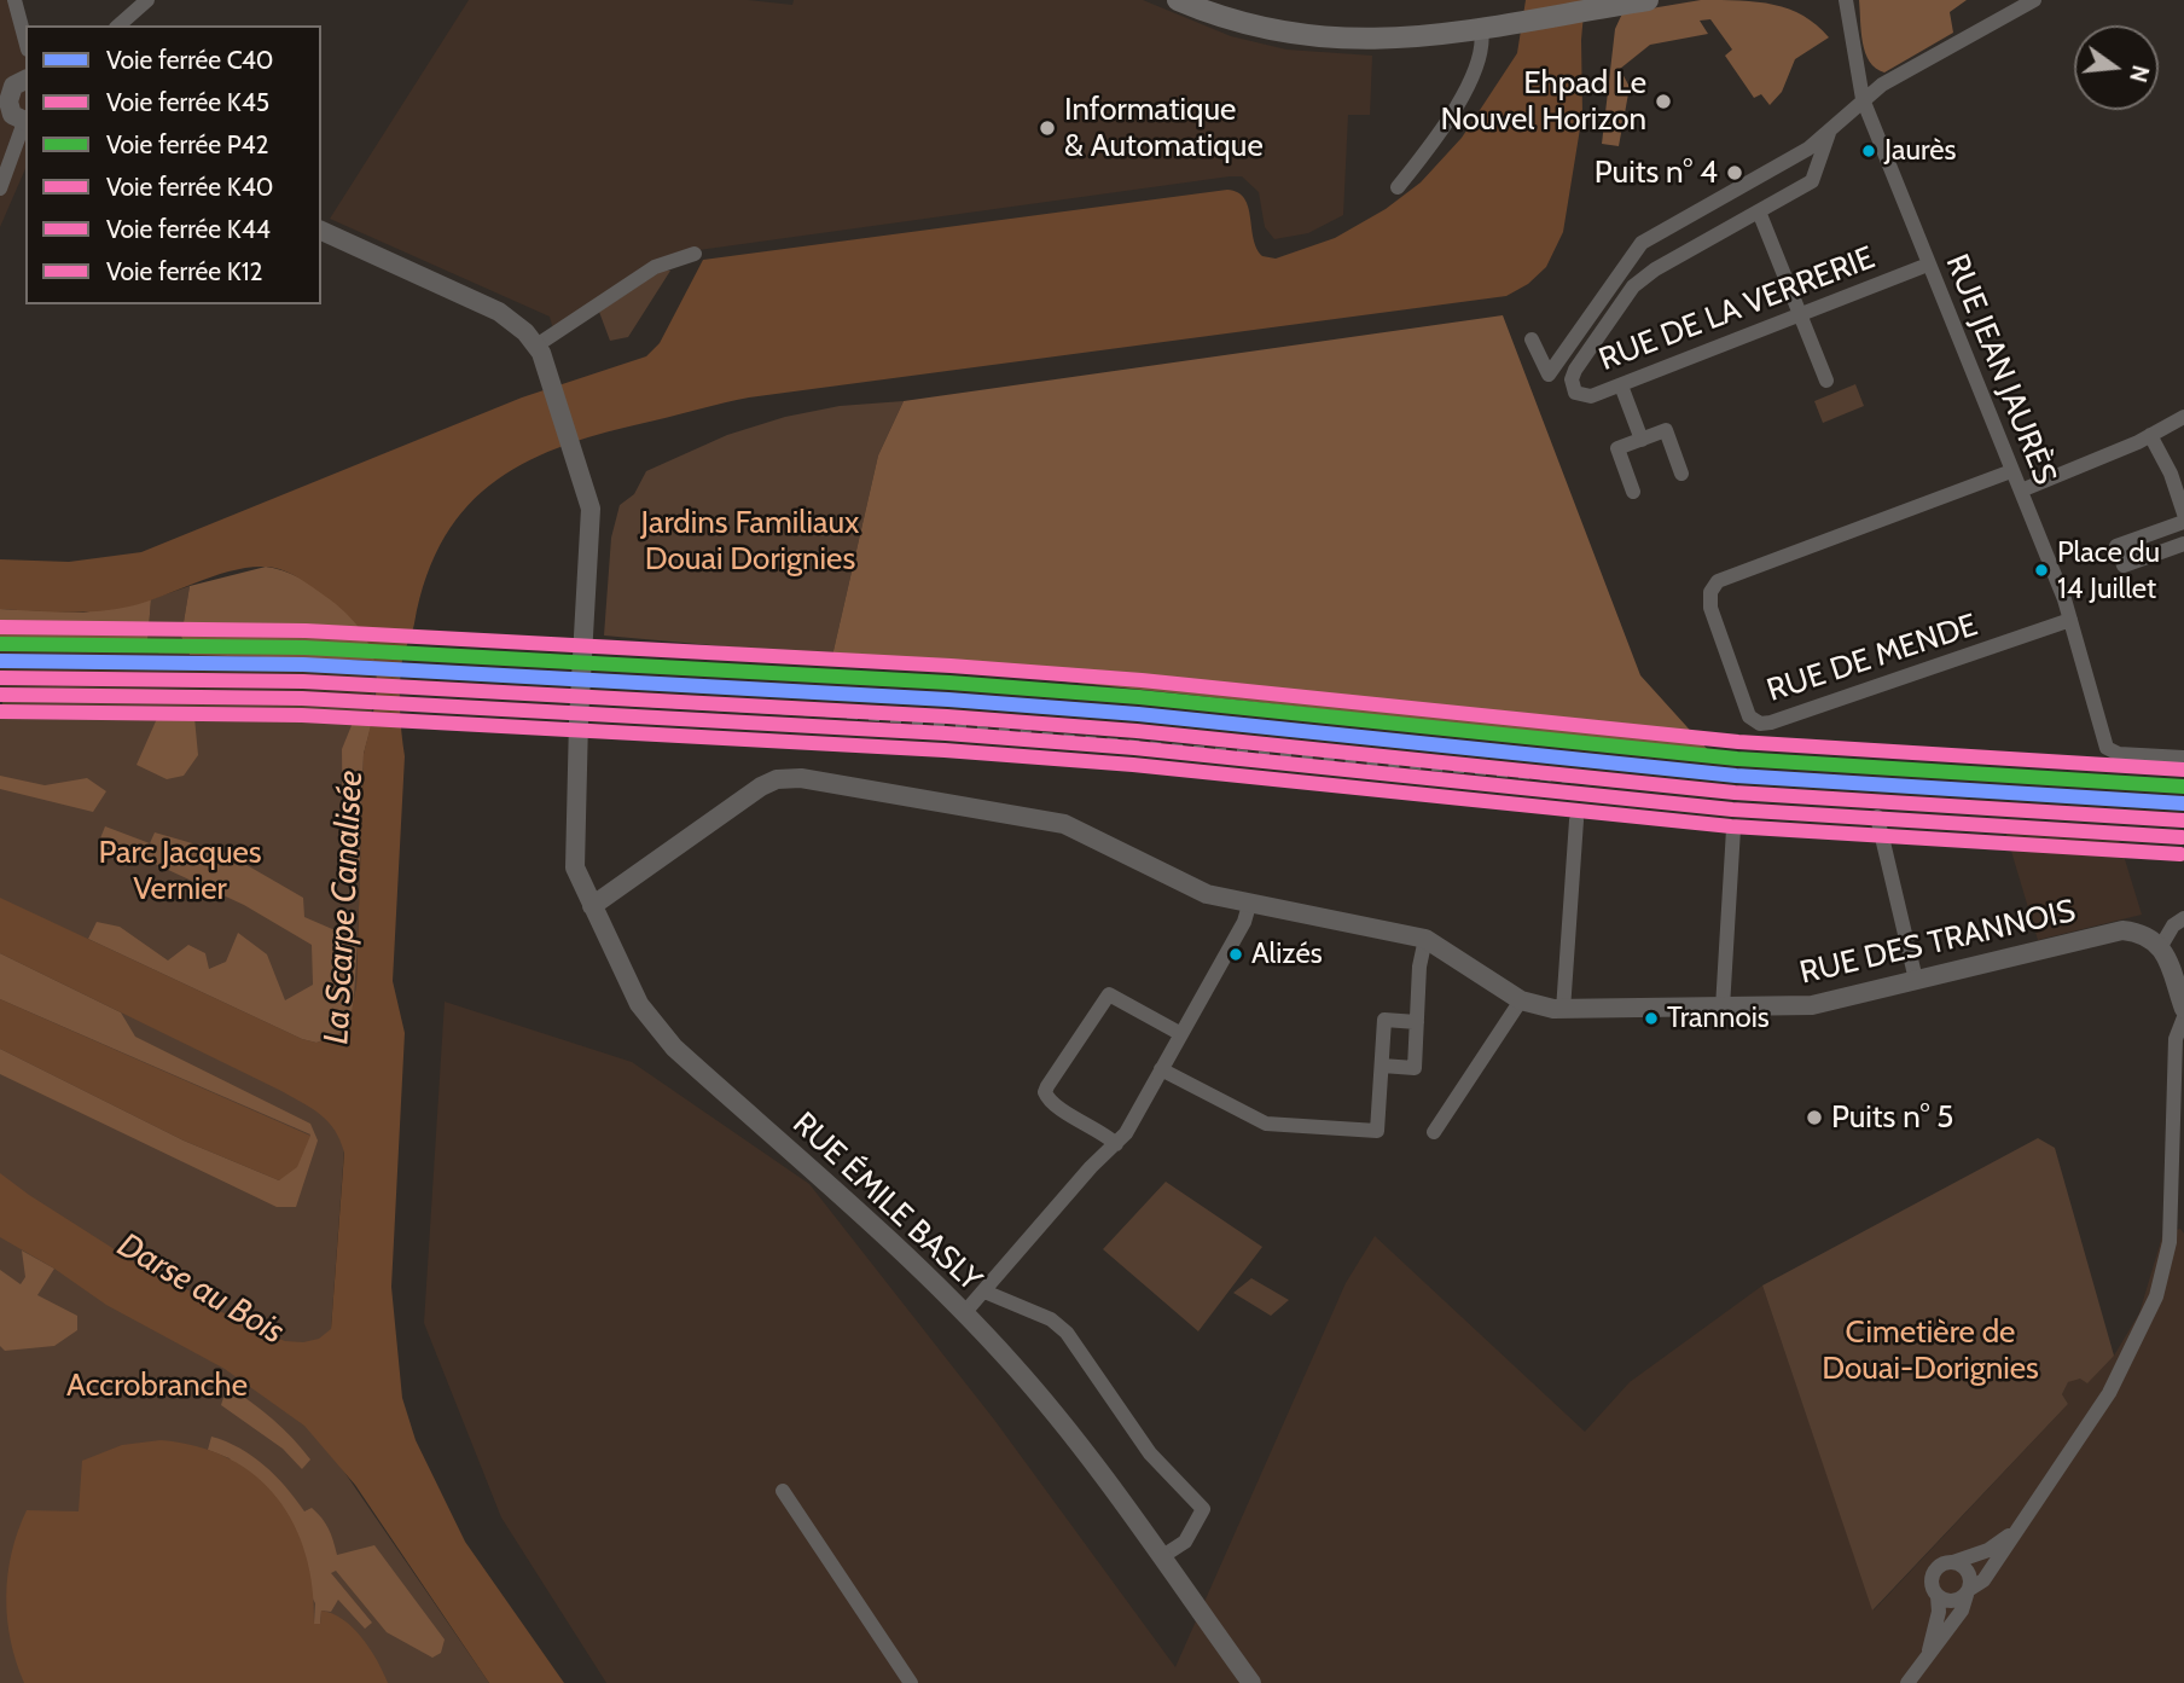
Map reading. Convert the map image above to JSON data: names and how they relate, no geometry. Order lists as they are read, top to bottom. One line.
{"streets":{"street":["RUE DE LA VERRERIE","RUE JEAN JAURÈS","RUE DE MENDE","RUE DES TRANNOIS","RUE ÉMILE BASLY"]},"crossings":[["RUE DE LA VERRERIE","RUE JEAN JAURÈS"],["RUE JEAN JAURÈS","RUE DE MENDE"],["RUE DES TRANNOIS","RUE ÉMILE BASLY"]],"water":["La Scarpe Canalisée","Darse au Bois"],"parks":["Jardins Familiaux Douai Dorignies","Parc Jacques Vernier","Cimetière de Douai-Dorignies","Accrobranche"],"places":["Ehpad Le Nouvel Horizon","Informatique & Automatique","Jaurès","Puits n° 4","Place du 14 Juillet","Alizés","Trannois","Puits n° 5"],"lines":["rail line K44","rail line P42","rail line C40","rail line K45","rail line K40","rail line K12"],"legend":["Voie ferrée C40","Voie ferrée K45","Voie ferrée P42","Voie ferrée K40","Voie ferrée K44","Voie ferrée K12"],"north":"right"}
